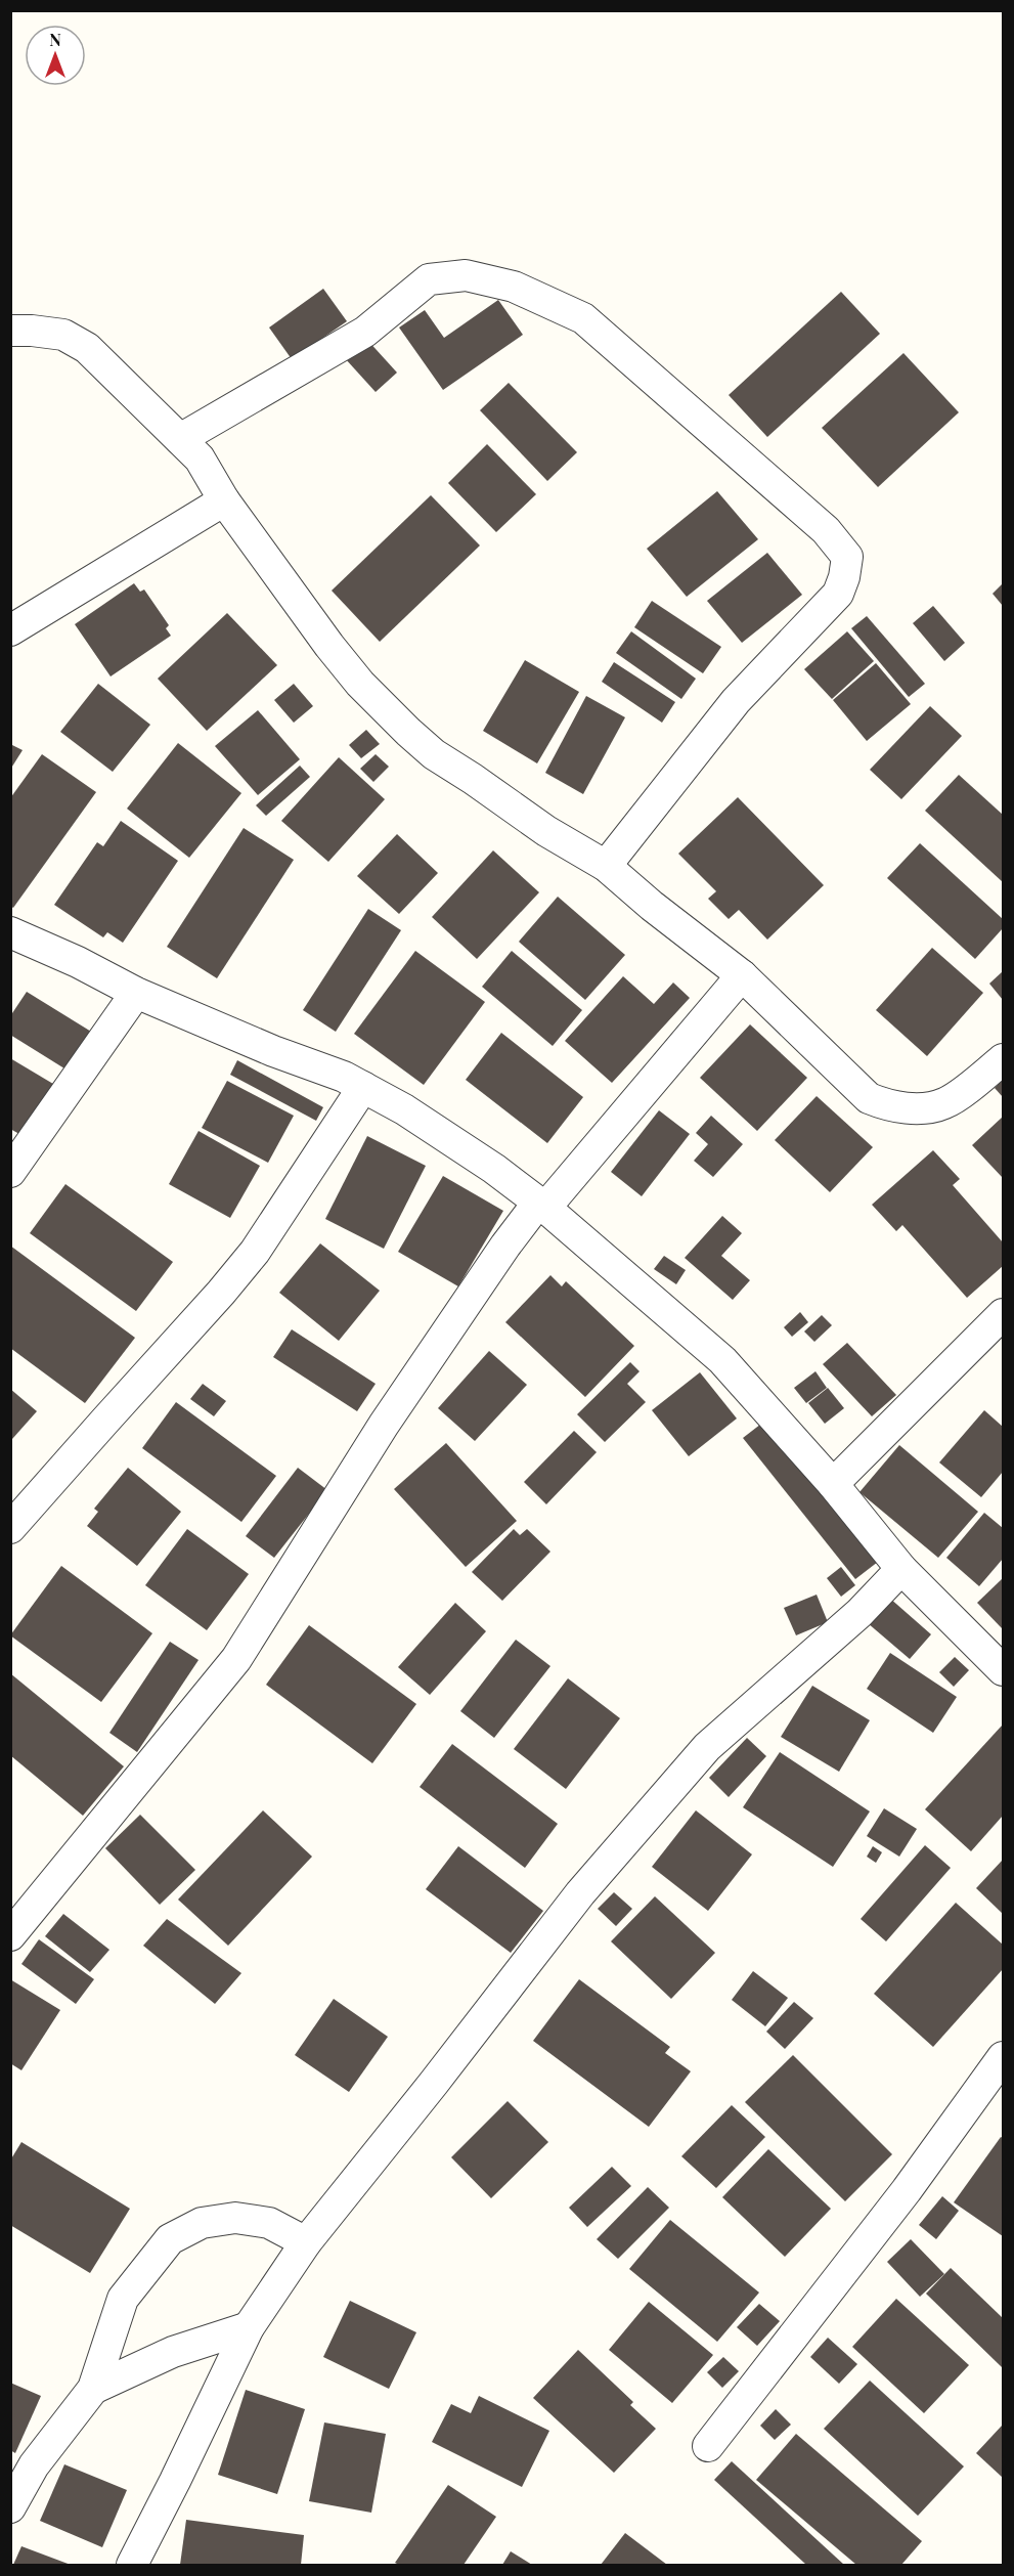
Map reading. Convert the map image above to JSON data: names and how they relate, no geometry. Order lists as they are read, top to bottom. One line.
{"north":"top"}
